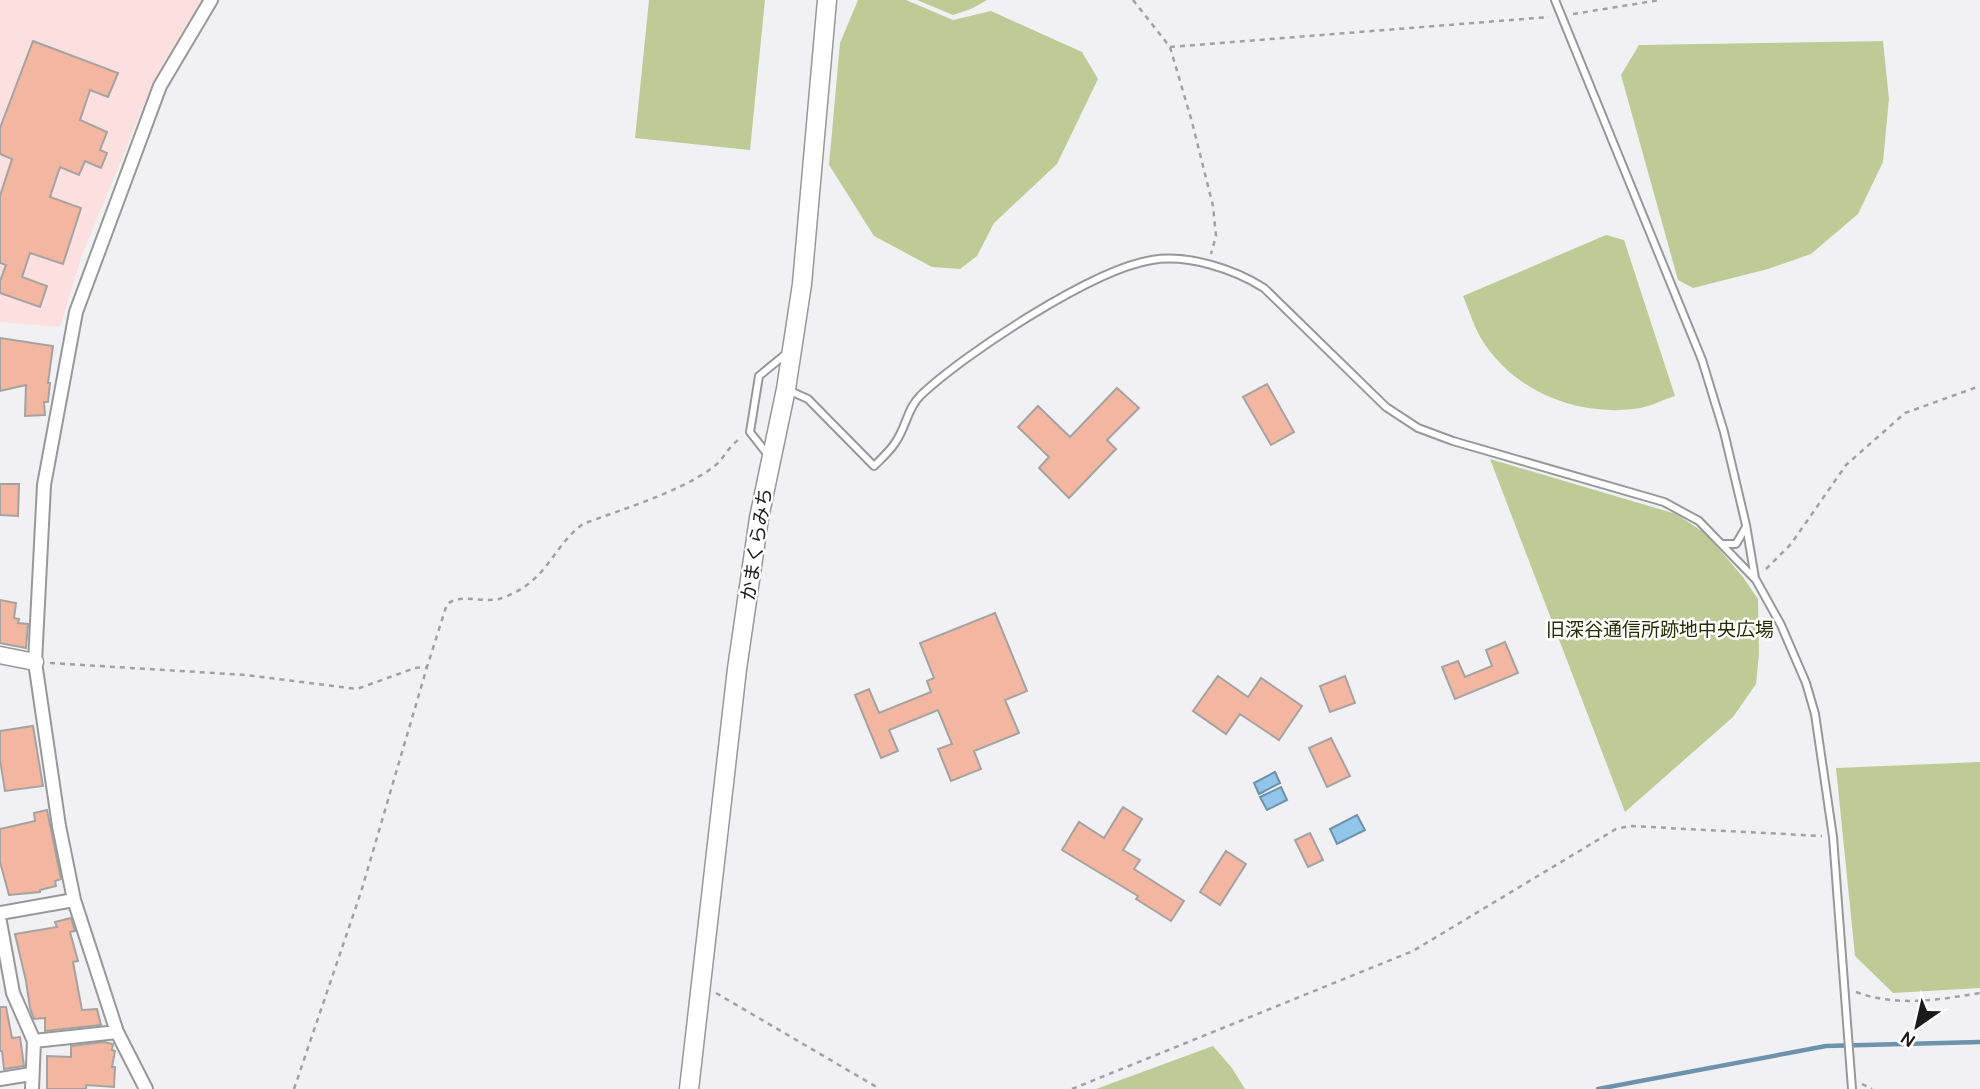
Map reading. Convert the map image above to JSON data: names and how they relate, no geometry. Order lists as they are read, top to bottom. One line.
{"streets":{"main road":["かまくらみち"]},"parks":["旧深谷通信所跡地中央広場"],"north":"bottom left"}
